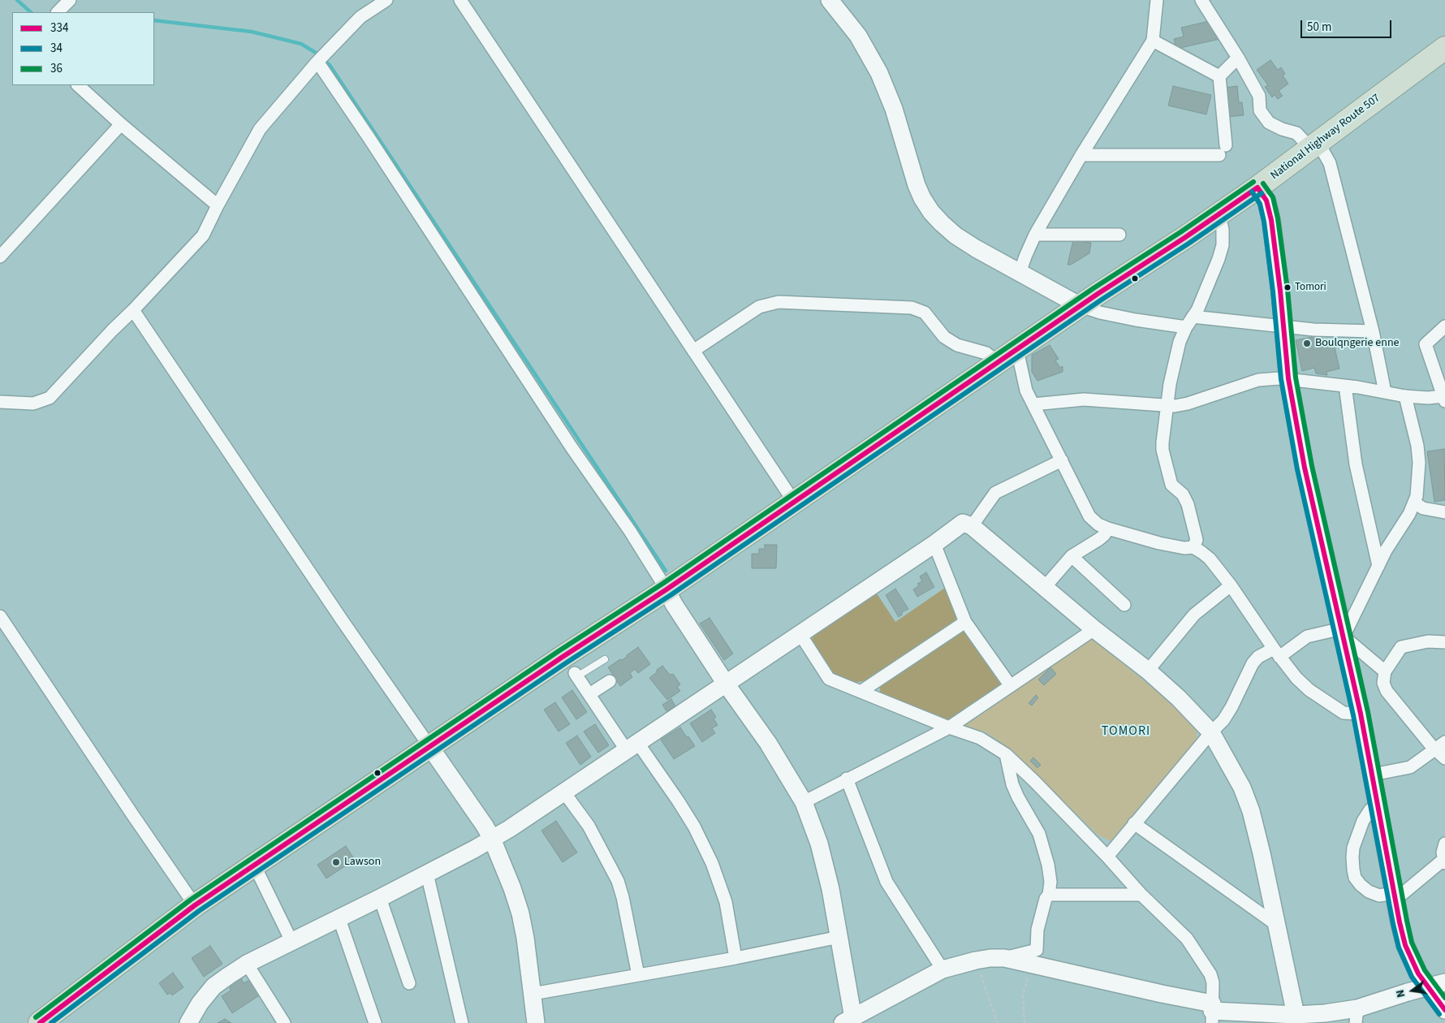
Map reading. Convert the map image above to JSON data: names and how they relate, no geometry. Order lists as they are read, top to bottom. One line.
{"streets":{"highway":["National Highway Route 507"]},"districts":["TOMORI"],"places":["Tomori","Boulqngerie enne","Lawson"],"lines":["transit line 36","transit line 334","transit line 34"],"legend":["334","34","36"],"scale_bar":"50 m","north":"left"}
